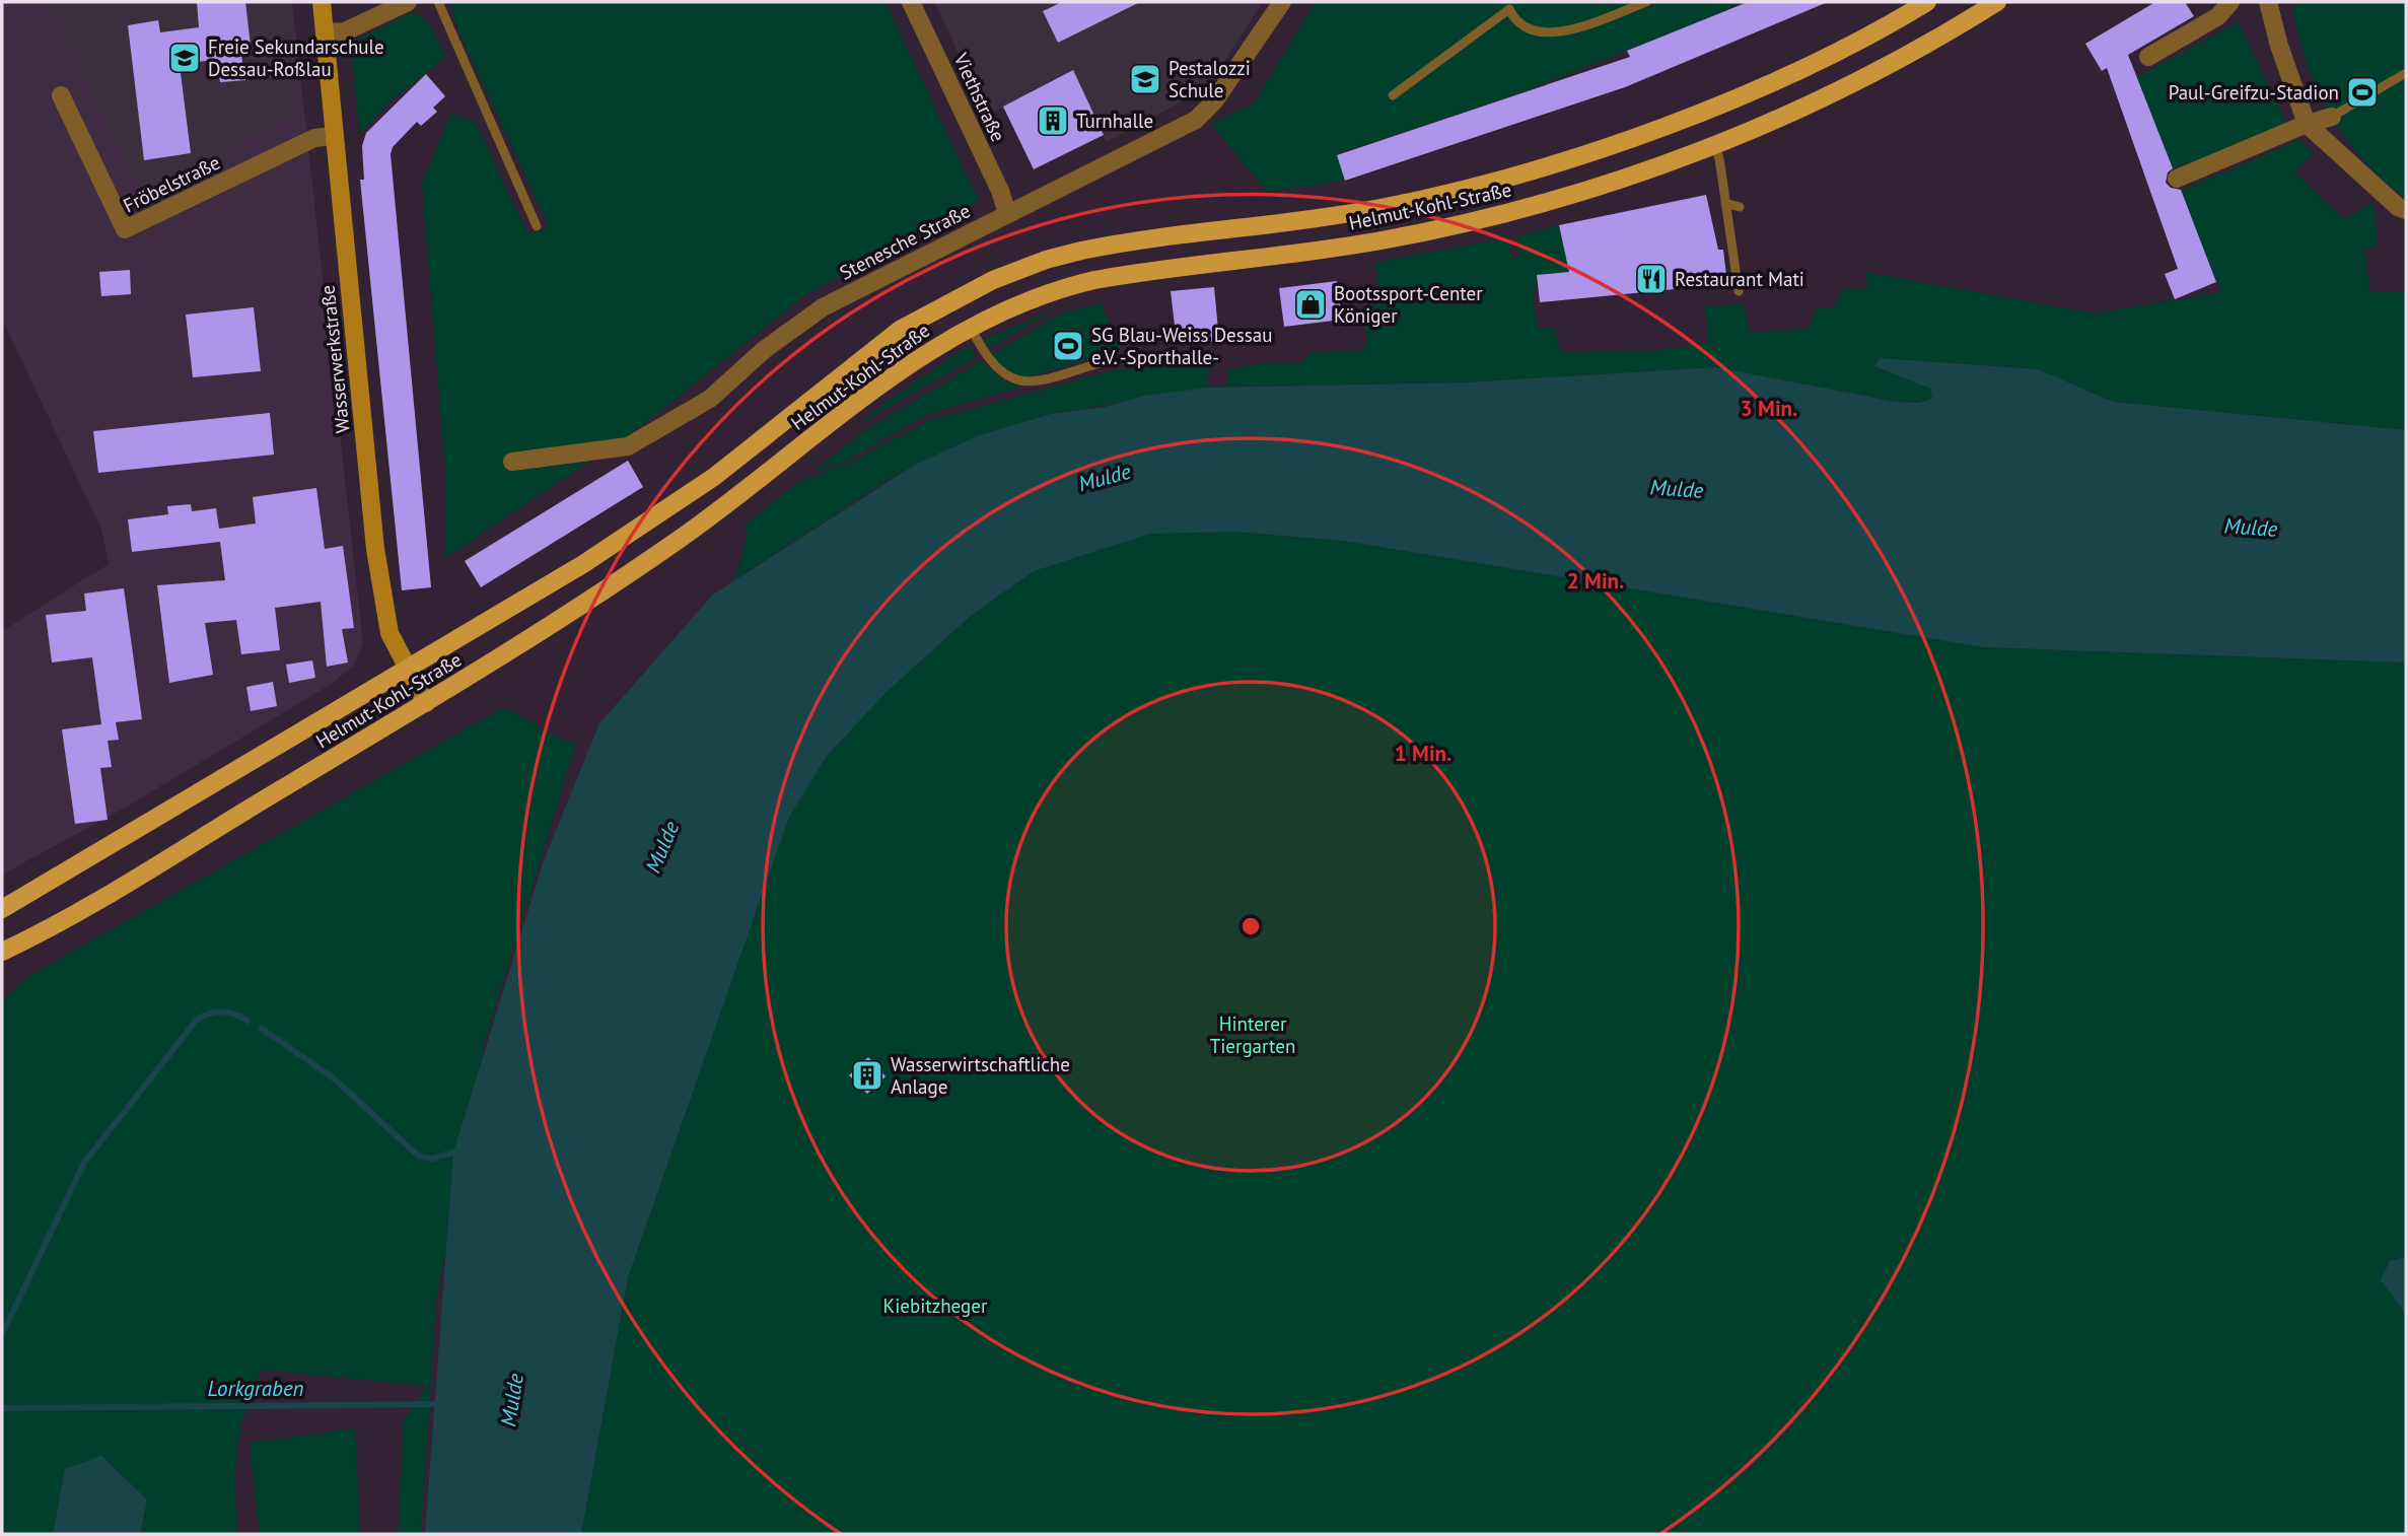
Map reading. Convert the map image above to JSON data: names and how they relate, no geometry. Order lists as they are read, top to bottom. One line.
{"streets":{"main road":["Helmut-Kohl-Straße"],"street":["Viethstraße","Fröbelstraße","Stenesche Straße","Wasserwerkstraße"]},"crossings":[["Viethstraße","Stenesche Straße"],["Fröbelstraße","Wasserwerkstraße"],["Helmut-Kohl-Straße","Wasserwerkstraße"]],"water":["Mulde","Lorkgraben"],"parks":["Hinterer Tiergarten","Kiebitzheger"],"places":{"school or university":["Freie Sekundarschule Dessau-Roßlau","Pestalozzi Schule"],"sports":["Paul-Greifzu-Stadion","SG Blau-Weiss Dessau e.V. -Sporthalle-"],"building":["Turnhalle","Wasserwirtschaftliche Anlage"],"restaurant":["Restaurant Mati"],"shop":["Bootssport-Center Königer"]},"rings":["3 Min.","2 Min.","1 Min."]}
